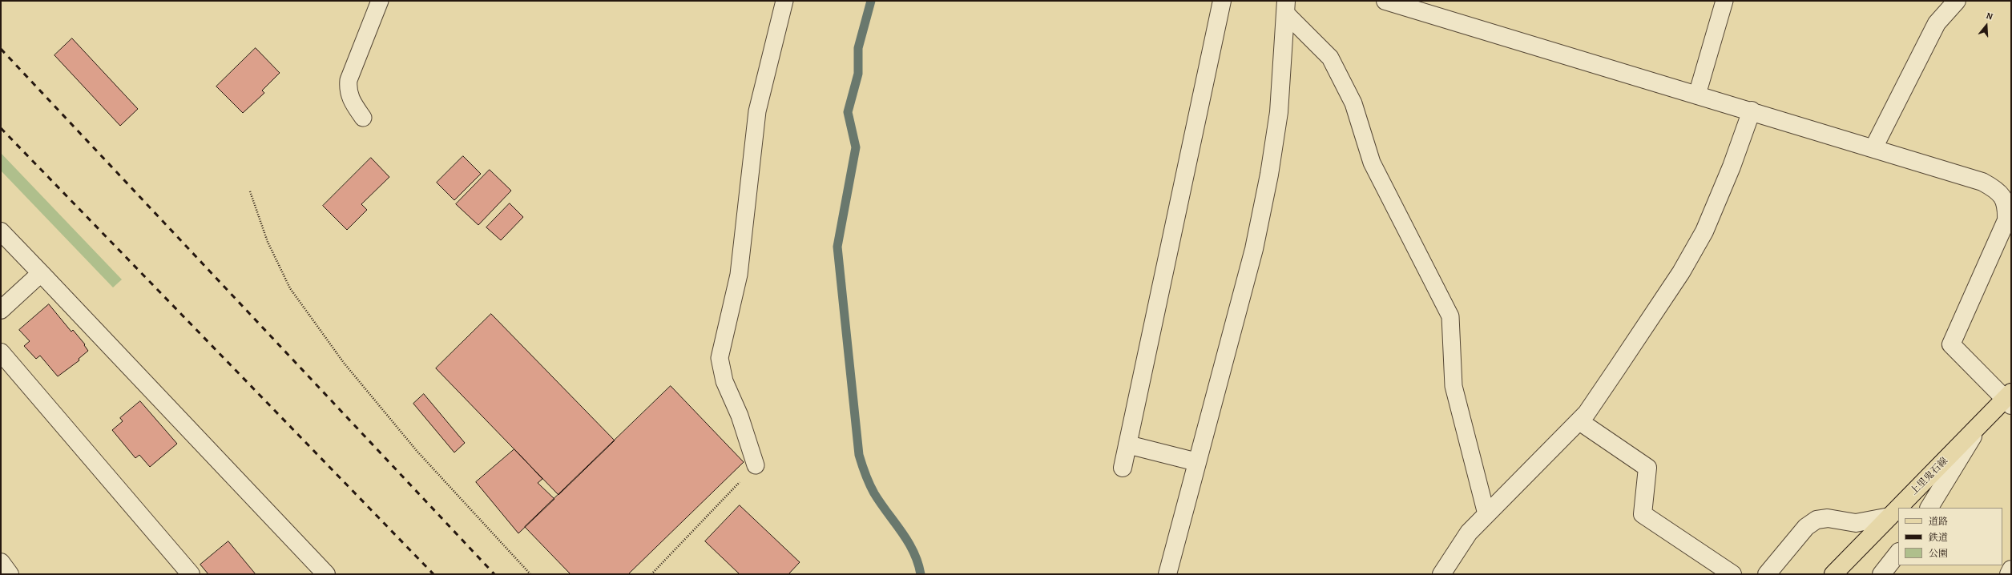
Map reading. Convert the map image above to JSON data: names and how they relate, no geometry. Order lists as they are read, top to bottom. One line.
{"streets":{"main road":["上里鬼石線"]},"legend":["道路","鉄道","公園"],"north":"top"}
